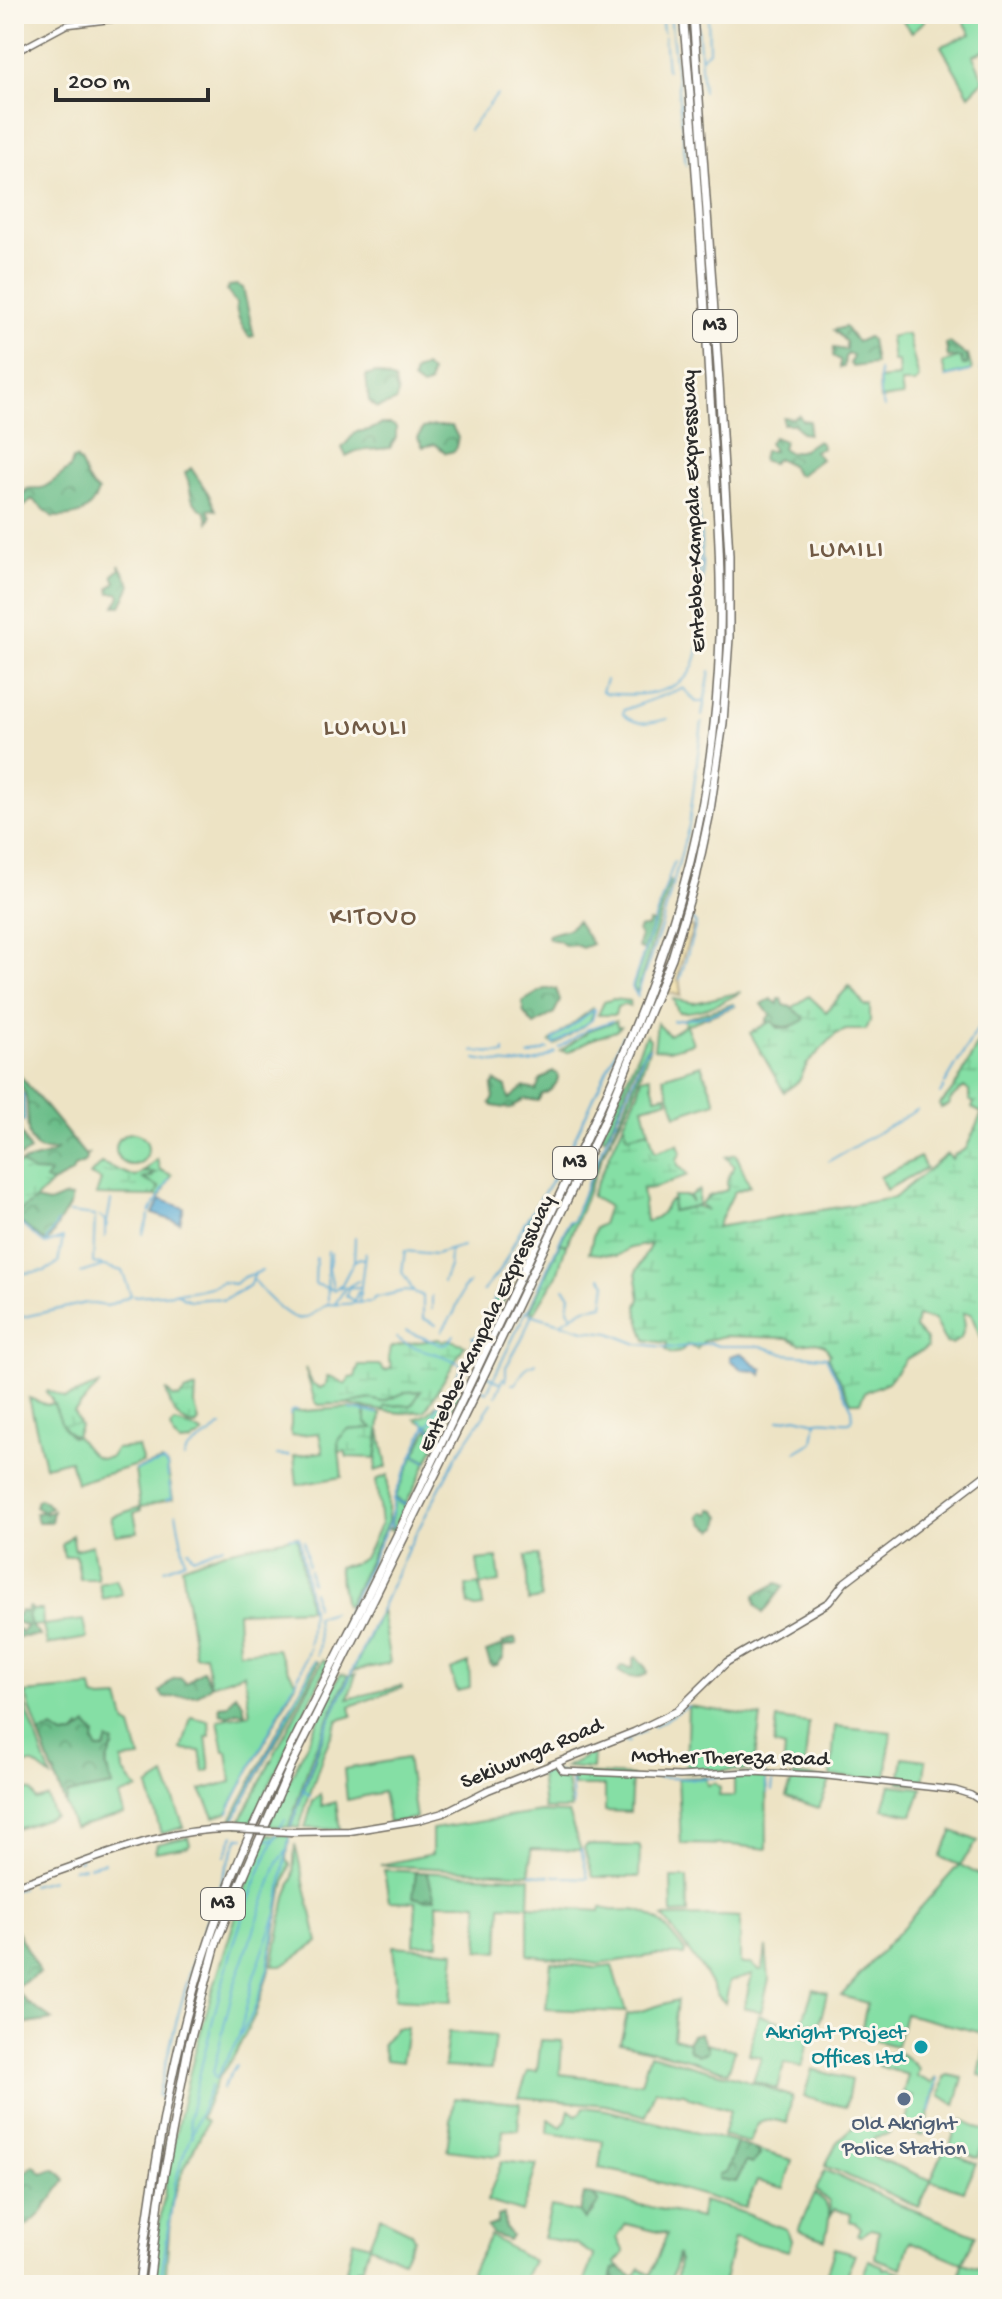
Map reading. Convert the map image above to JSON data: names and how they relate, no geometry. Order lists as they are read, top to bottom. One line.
{"streets":{"highway":["M3","Entebbe-Kampala Expressway"],"main road":["Sekiwunga Road"],"street":["Mother Thereza Road"]},"crossings":[["Sekiwunga Road","Mother Thereza Road"]],"districts":["LUMILI","LUMULI","KITOVO"],"places":["Akright Project Offices Ltd","Old Akright Police Station"],"scale_bar":"200 m"}
